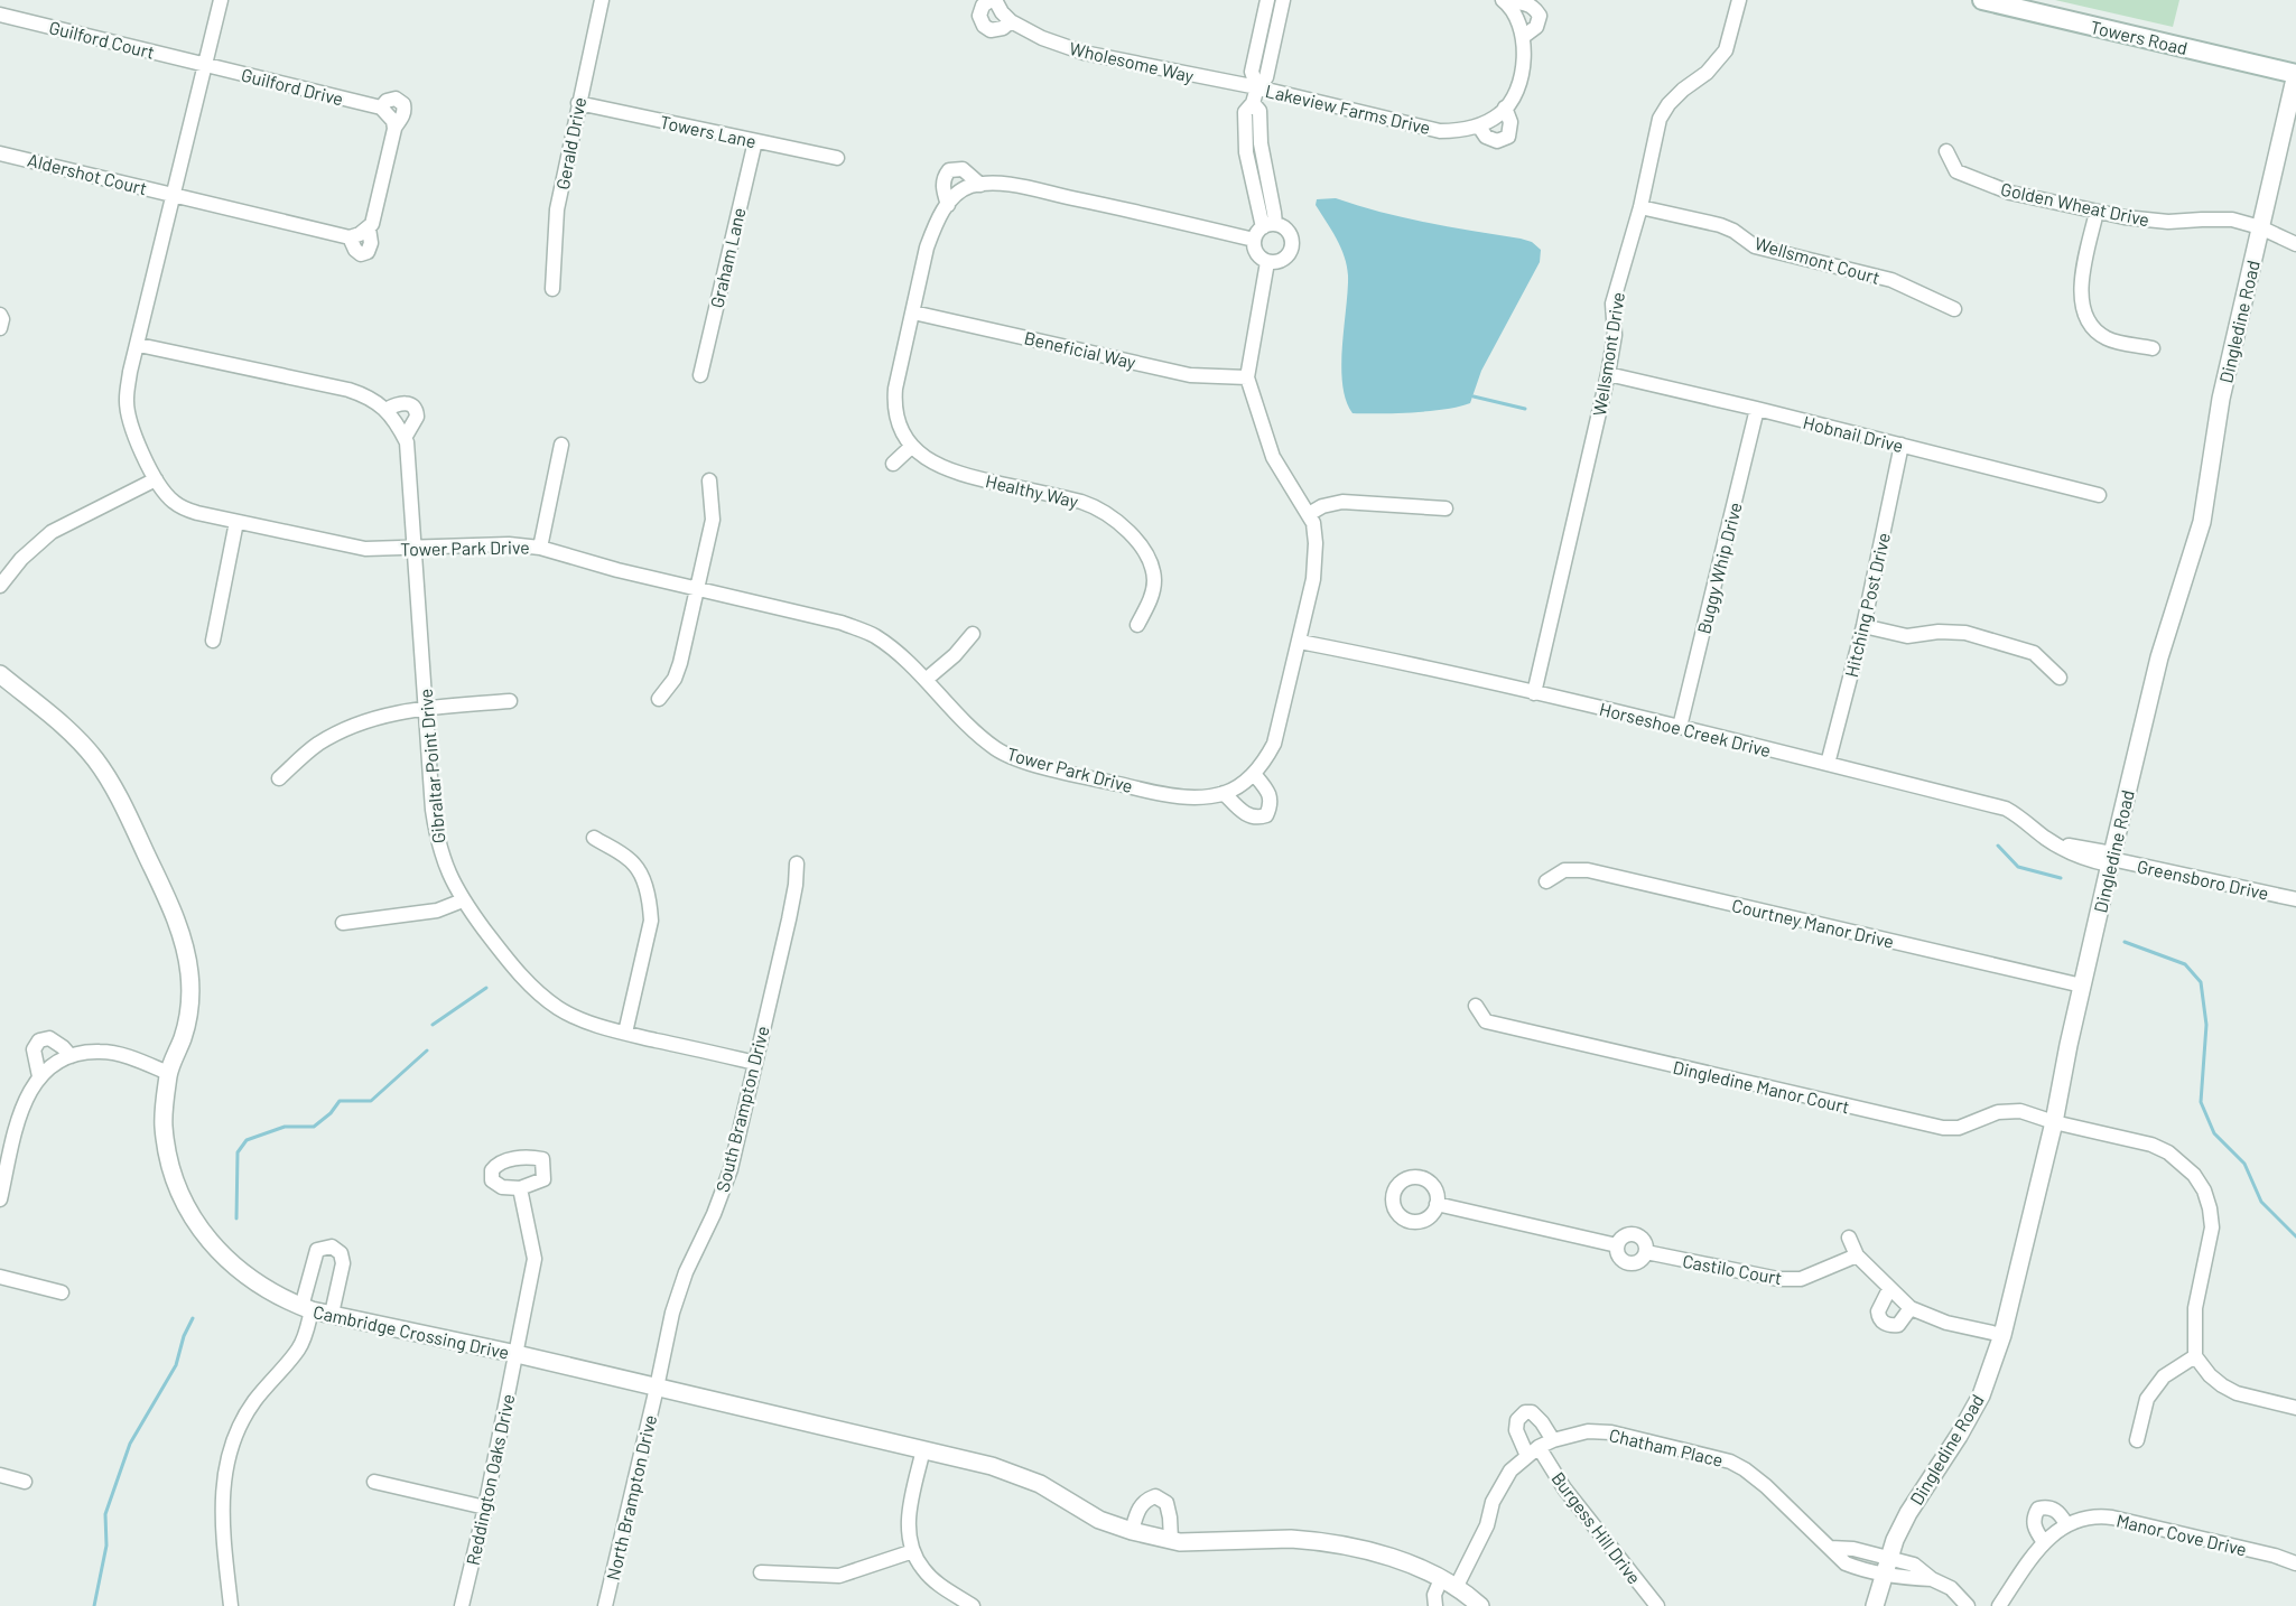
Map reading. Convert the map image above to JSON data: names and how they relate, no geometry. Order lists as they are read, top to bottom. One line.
{"streets":{"main road":["Towers Road"],"street":["Guilford Court","Wholesome Way","Guilford Drive","Lakeview Farms Drive","Towers Lane","Gerald Drive","Aldershot Court","Golden Wheat Drive","Graham Lane","Wellsmont Court","Dingledine Road","Beneficial Way","Wellsmont Drive","Hobnail Drive","Healthy Way","Tower Park Drive","Buggy Whip Drive","Hitching Post Drive","Horseshoe Creek Drive","Gibraltar Point Drive","Greensboro Drive","Courtney Manor Drive","Dingledine Manor Court","South Brampton Drive","Castilo Court","Cambridge Crossing Drive","Chatham Place","Reddington Oaks Drive","North Brampton Drive","Burgess Hill Drive","Manor Cove Drive"]},"crossings":[["Towers Road","Dingledine Road"],["Guilford Court","Guilford Drive"],["Guilford Court","Tower Park Drive"],["Wholesome Way","Lakeview Farms Drive"],["Guilford Drive","Aldershot Court"],["Guilford Drive","Tower Park Drive"],["Towers Lane","Gerald Drive"],["Towers Lane","Graham Lane"],["Aldershot Court","Tower Park Drive"],["Golden Wheat Drive","Dingledine Road"],["Wellsmont Court","Wellsmont Drive"],["Dingledine Road","Horseshoe Creek Drive"],["Dingledine Road","Greensboro Drive"],["Dingledine Road","Courtney Manor Drive"],["Dingledine Road","Dingledine Manor Court"],["Dingledine Road","Chatham Place"],["Beneficial Way","Healthy Way"],["Beneficial Way","Tower Park Drive"],["Wellsmont Drive","Hobnail Drive"],["Wellsmont Drive","Horseshoe Creek Drive"],["Hobnail Drive","Buggy Whip Drive"],["Hobnail Drive","Hitching Post Drive"],["Healthy Way","Tower Park Drive"],["Tower Park Drive","Horseshoe Creek Drive"],["Tower Park Drive","Gibraltar Point Drive"],["Buggy Whip Drive","Horseshoe Creek Drive"],["Hitching Post Drive","Horseshoe Creek Drive"],["Horseshoe Creek Drive","Greensboro Drive"],["Gibraltar Point Drive","South Brampton Drive"],["South Brampton Drive","Cambridge Crossing Drive"],["South Brampton Drive","North Brampton Drive"],["Cambridge Crossing Drive","Chatham Place"],["Cambridge Crossing Drive","Reddington Oaks Drive"],["Cambridge Crossing Drive","North Brampton Drive"],["Chatham Place","Burgess Hill Drive"]]}
